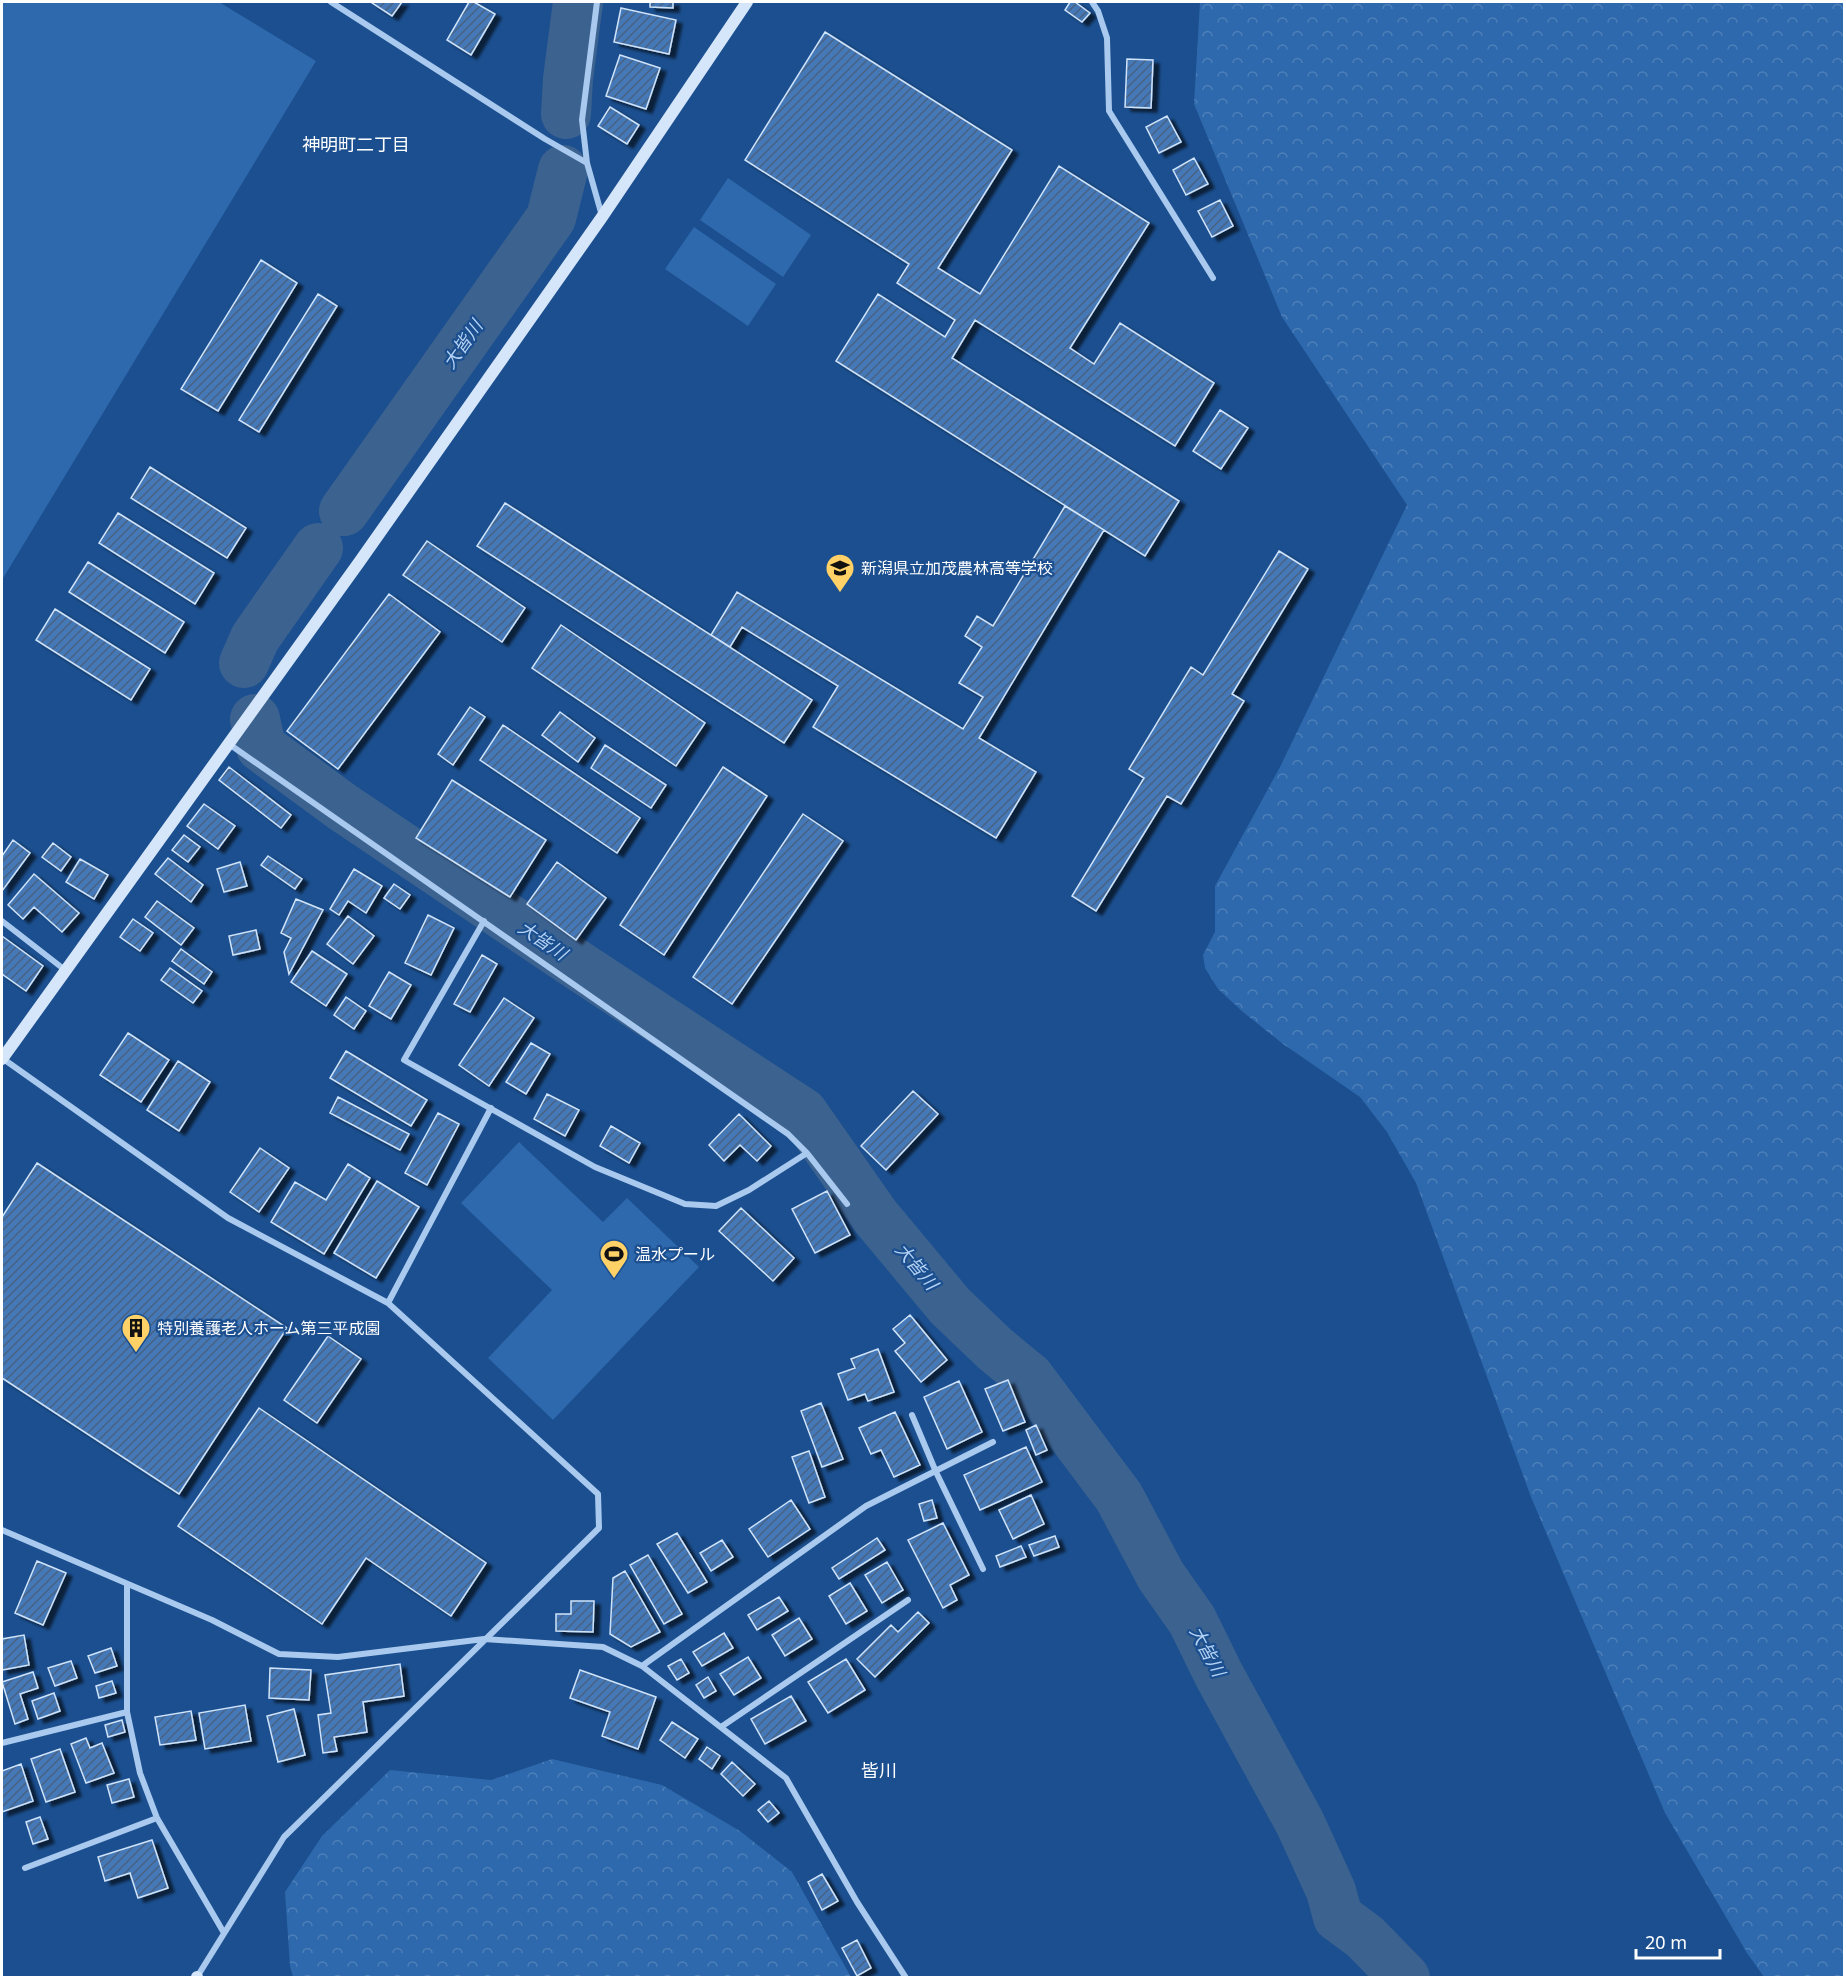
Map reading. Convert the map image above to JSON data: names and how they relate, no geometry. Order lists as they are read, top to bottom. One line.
{"districts":["神明町二丁目","皆川"],"water":["大皆川"],"places":{"school or university":["新潟県立加茂農林高等学校"],"sports":["温水プール"],"building":["特別養護老人ホーム第三平成園"]},"scale_bar":"20 m"}
